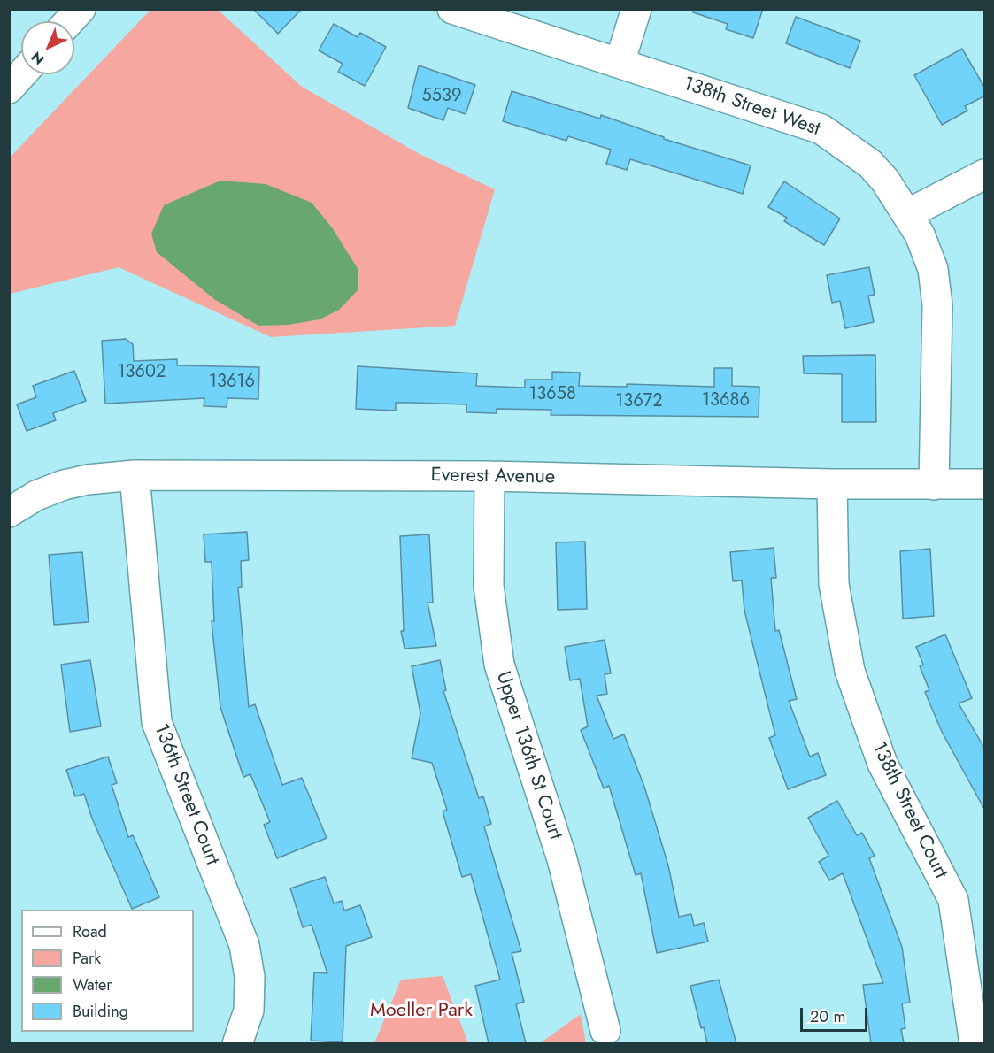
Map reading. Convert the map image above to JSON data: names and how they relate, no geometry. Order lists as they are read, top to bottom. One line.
{"streets":{"street":["138th Street West","Everest Avenue","Upper 136th St Court","136th Street Court","138th Street Court"]},"crossings":[["138th Street West","Everest Avenue"],["Everest Avenue","Upper 136th St Court"],["Everest Avenue","136th Street Court"],["Everest Avenue","138th Street Court"]],"parks":["Moeller Park"],"house_numbers":["5539","13602","13616","13658","13686","13672"],"legend":["Road","Park","Water","Building"],"scale_bar":"20 m","north":"bottom left"}
